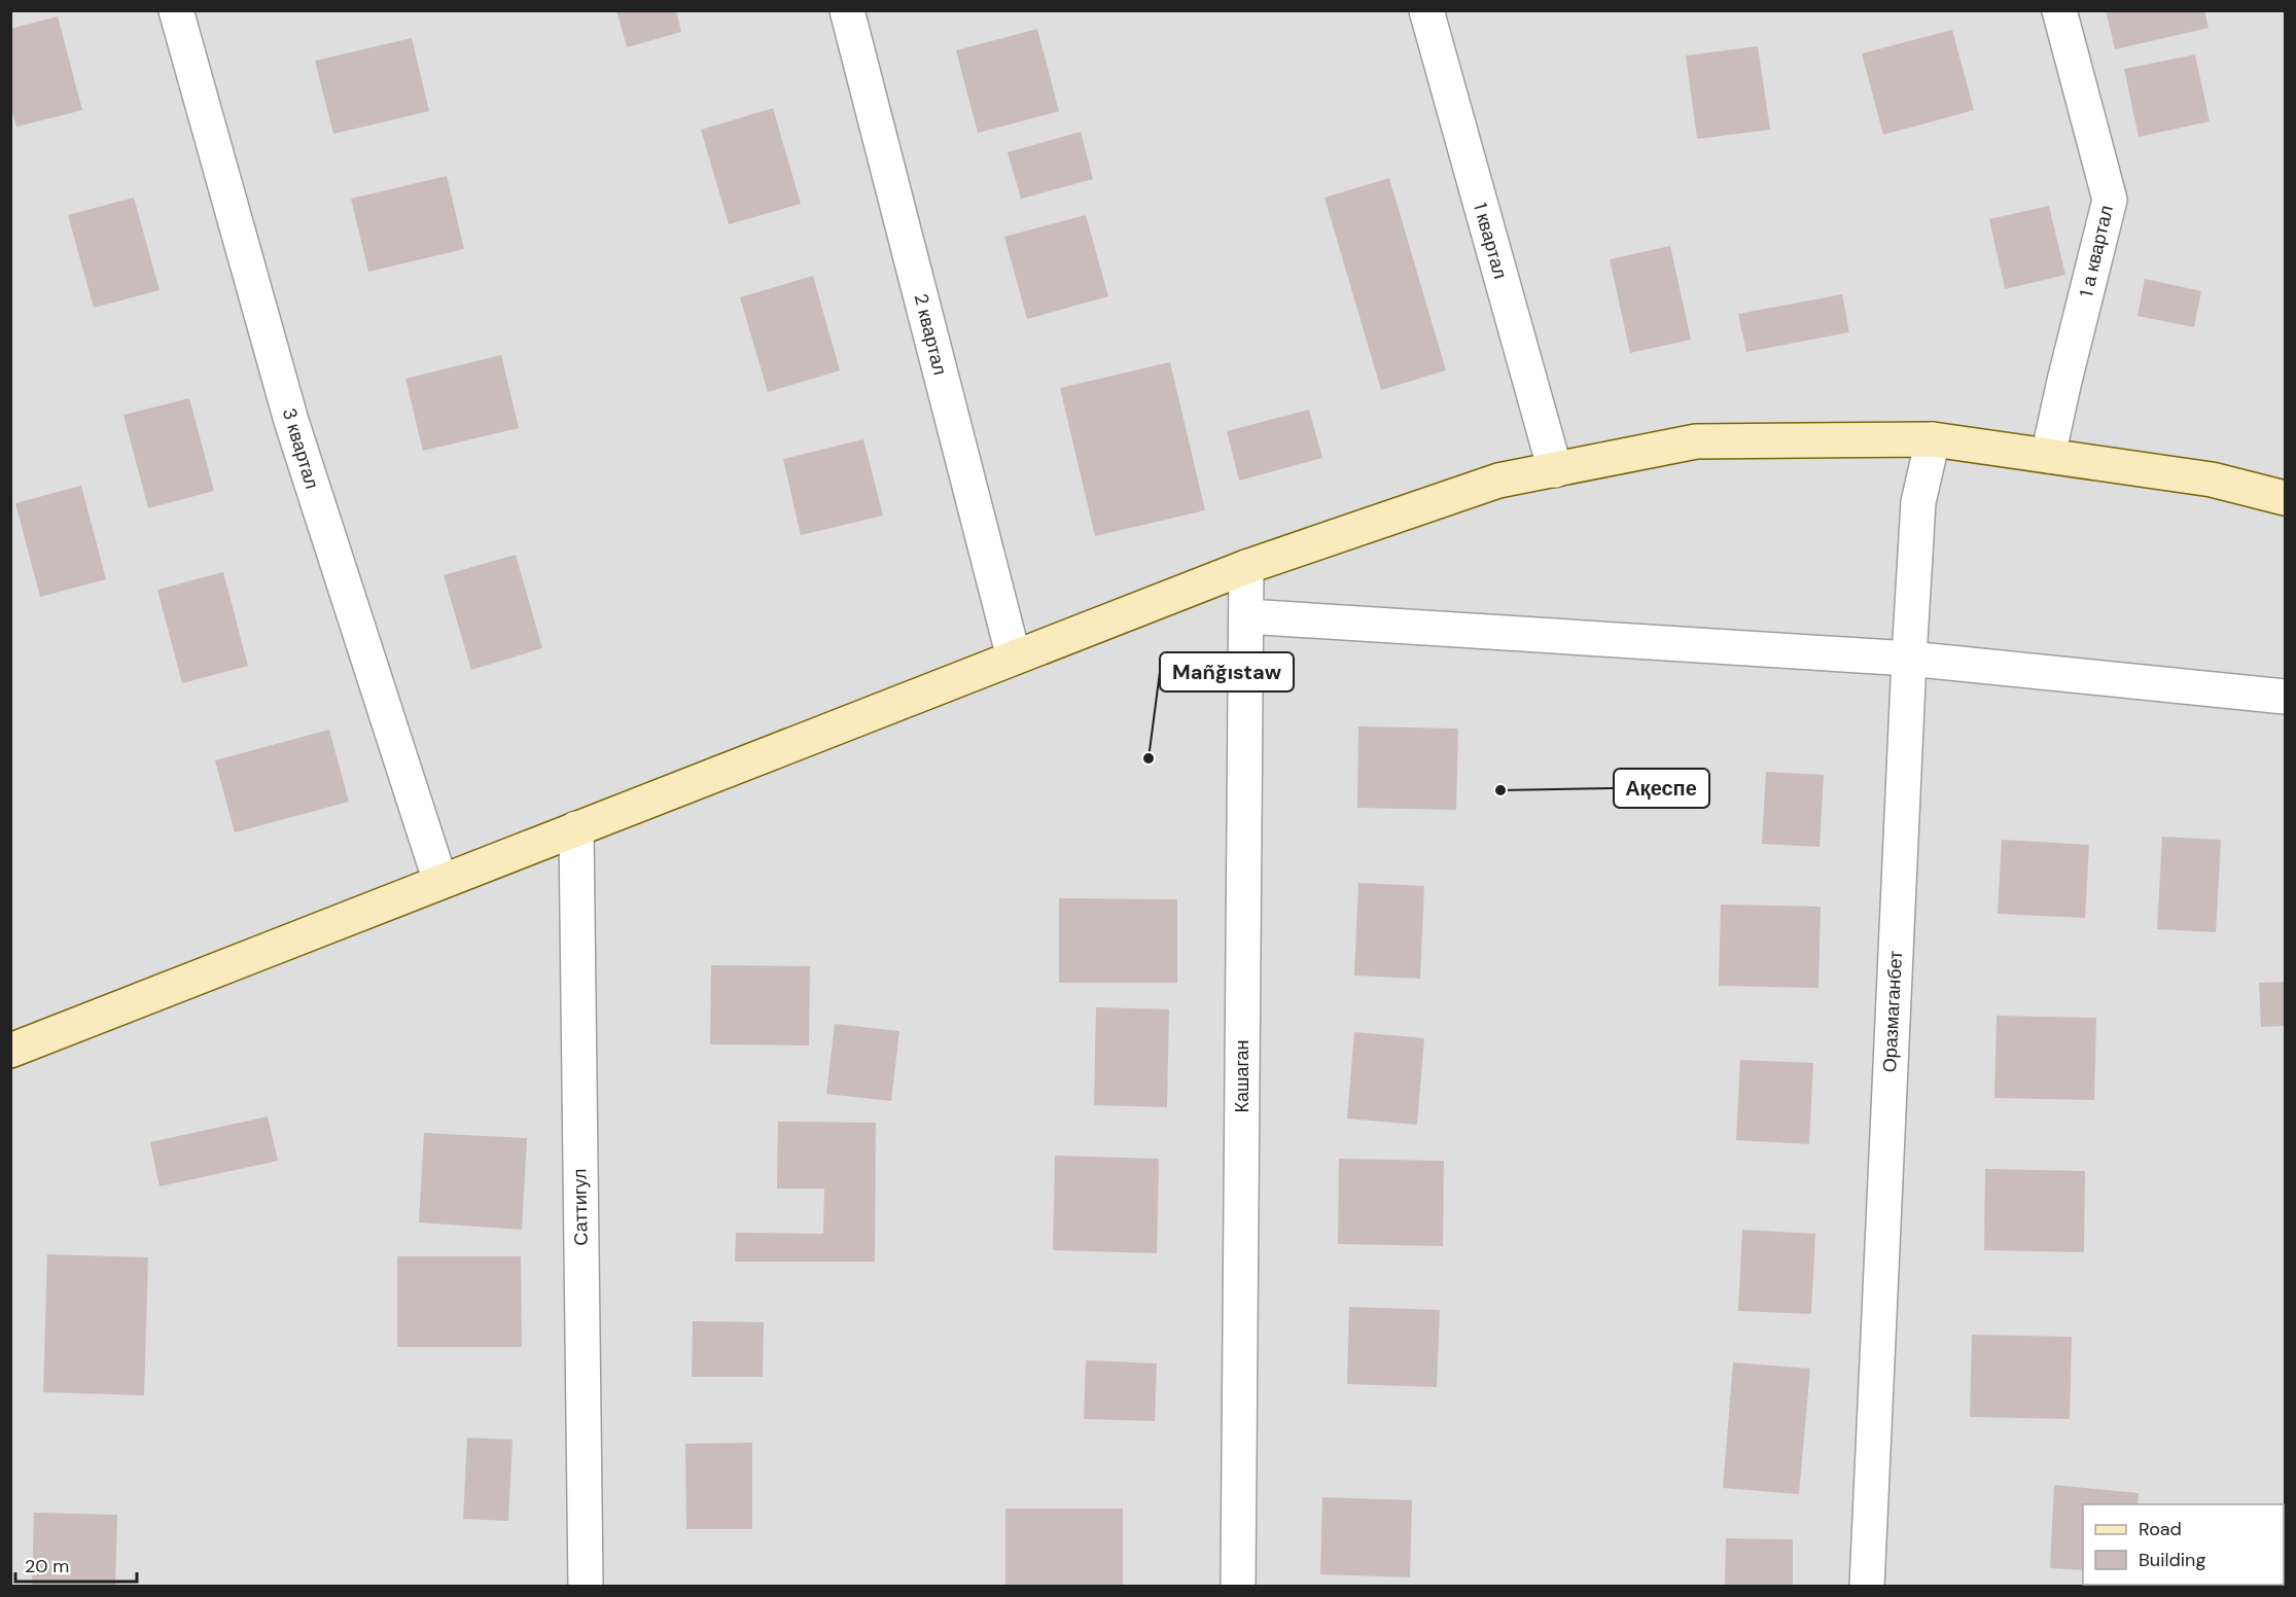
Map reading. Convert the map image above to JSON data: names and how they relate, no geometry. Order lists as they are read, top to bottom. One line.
{"streets":{"street":["1 квартал","1 а квартал","2 квартал","3 квартал","Оразмаганбет","Кашаган","Саттигул"]},"places":["Mañğıstaw","Ақеспе"],"legend":["Road","Building"],"scale_bar":"20 m"}
